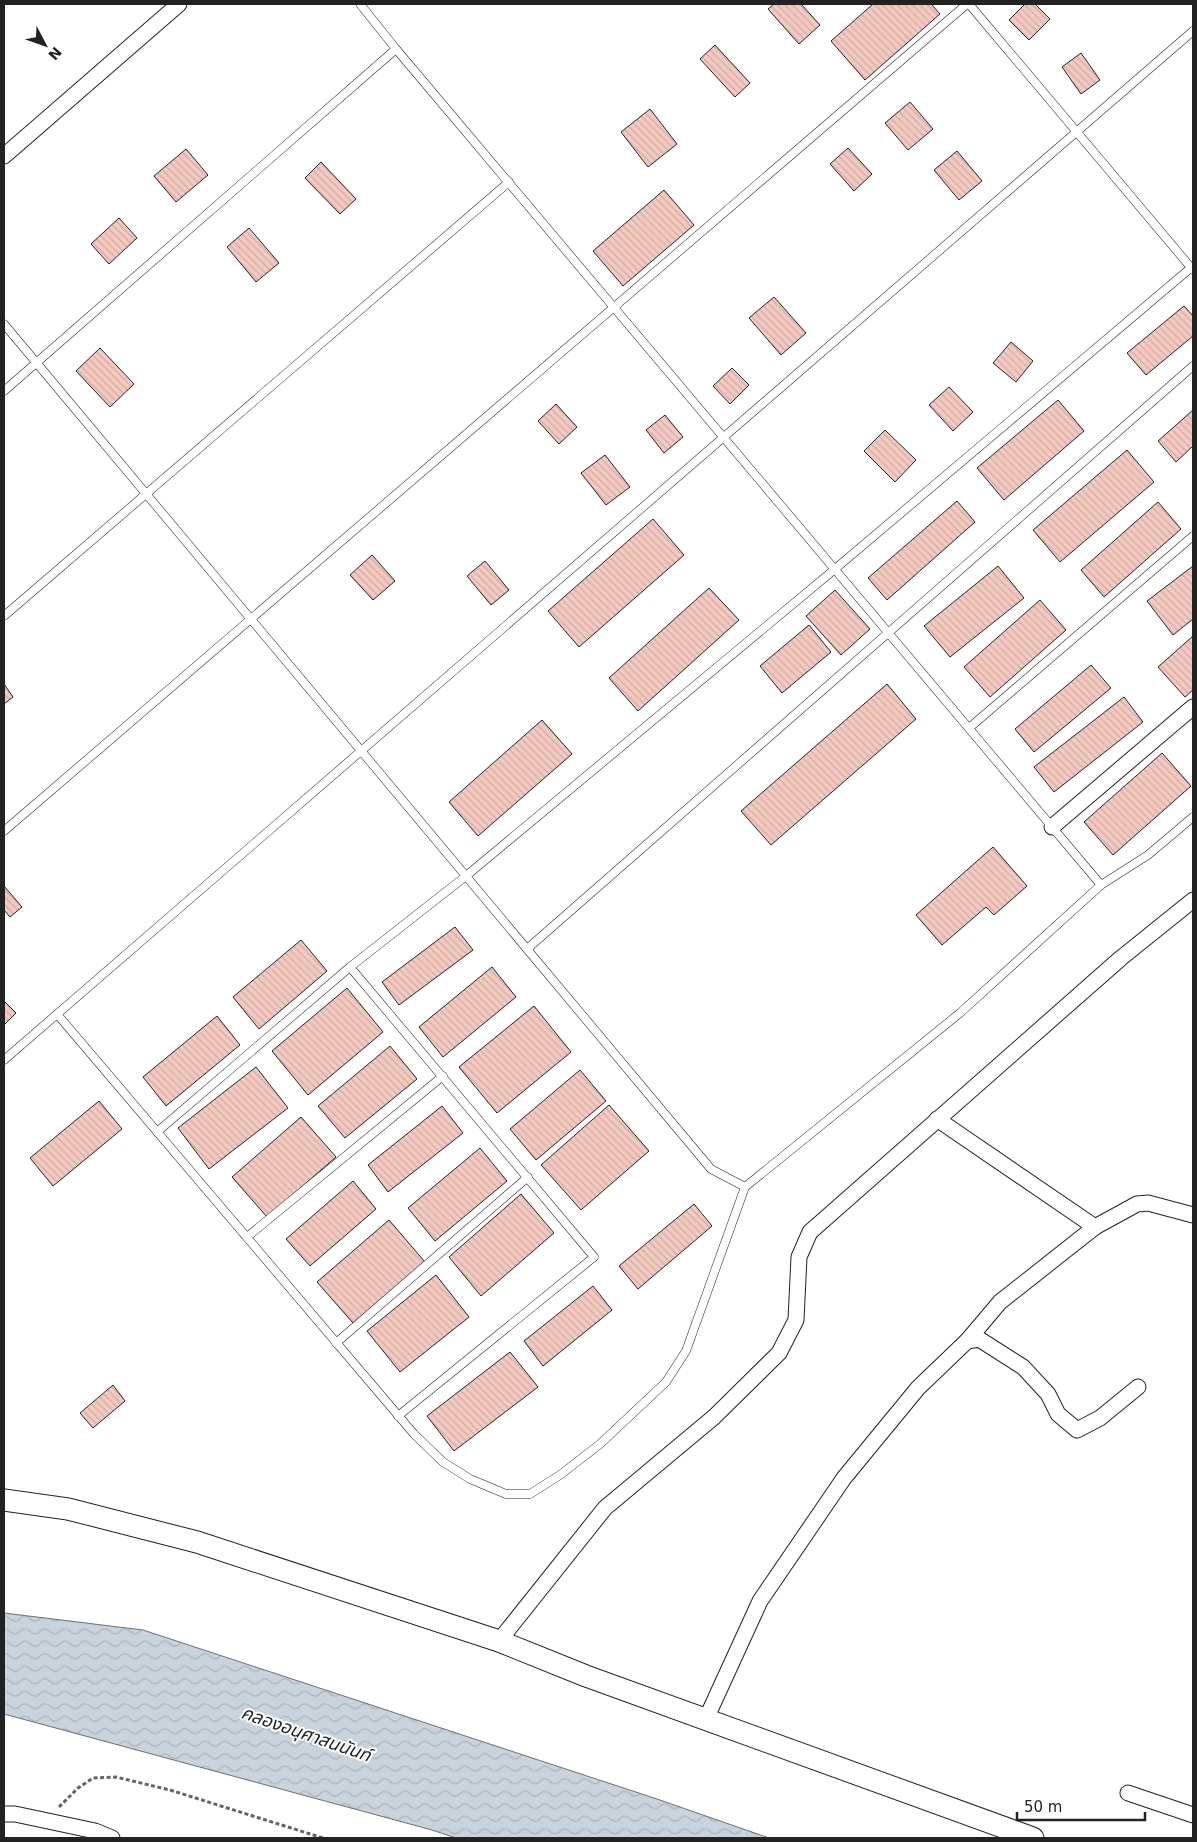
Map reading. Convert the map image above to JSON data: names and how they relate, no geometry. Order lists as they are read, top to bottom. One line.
{"water":["คลองอนุศาสนนันท์"],"scale_bar":"50 m","north":"bottom right"}
